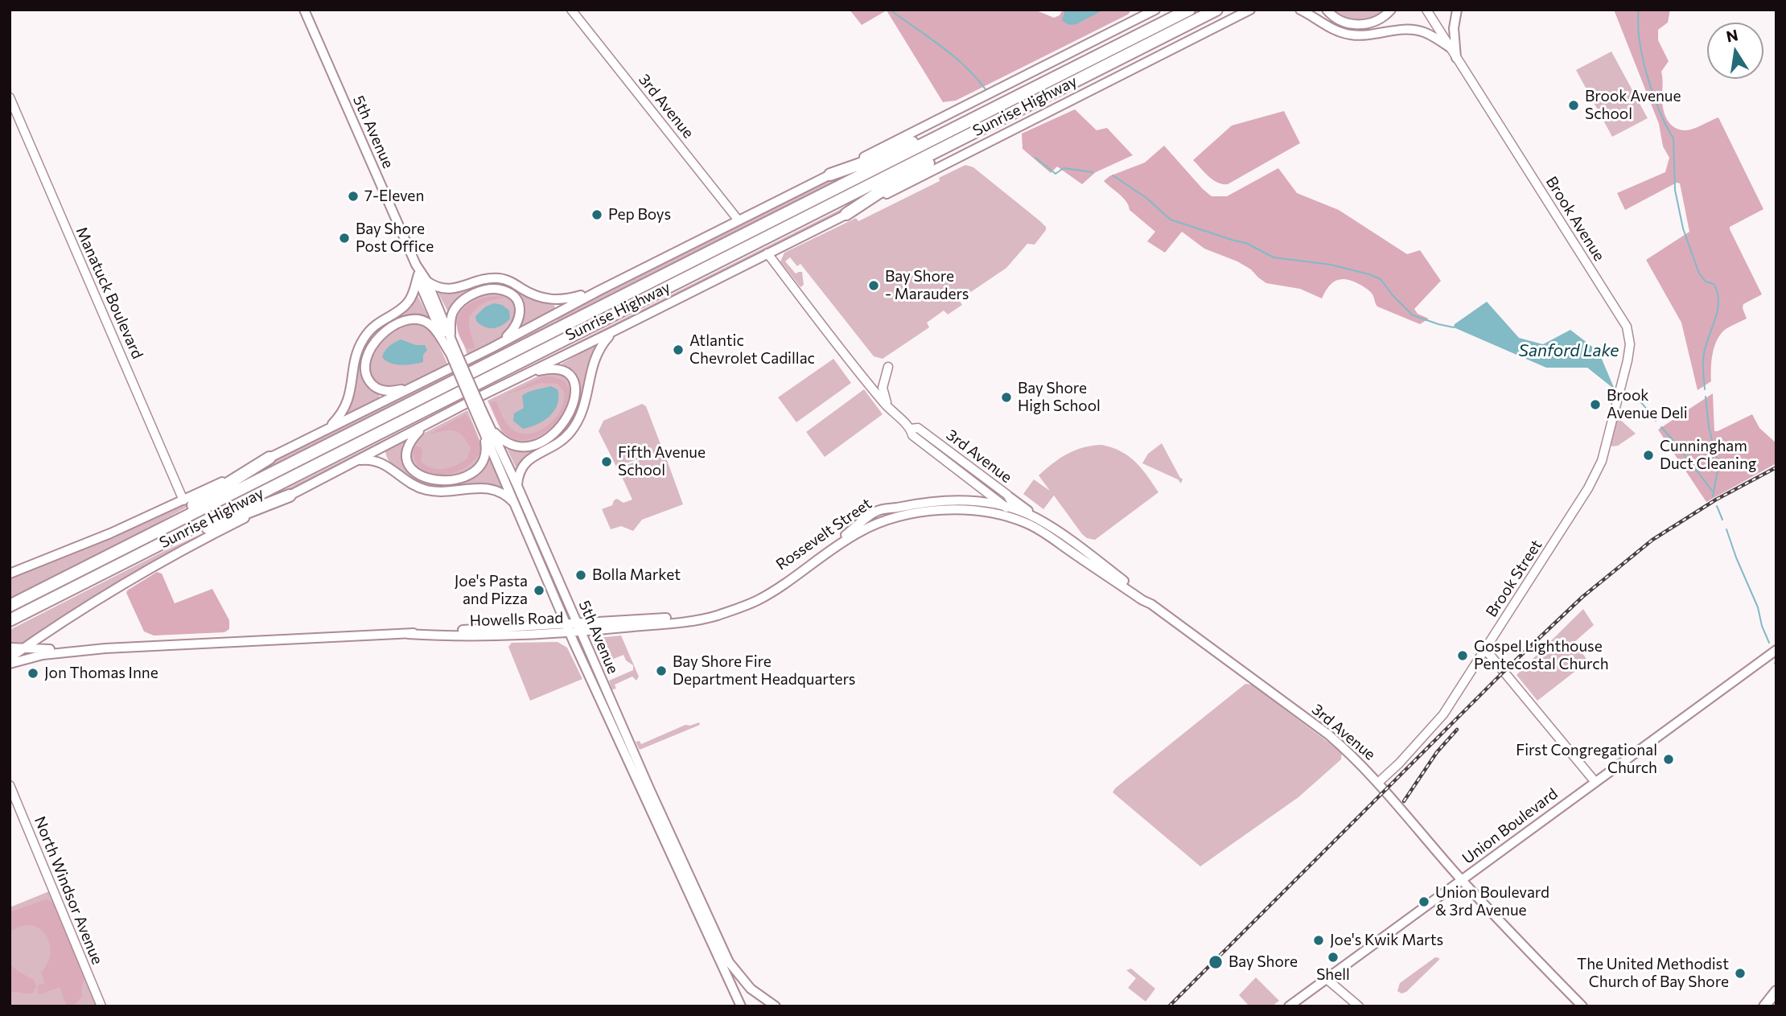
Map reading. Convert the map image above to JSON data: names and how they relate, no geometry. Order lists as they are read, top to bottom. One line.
{"streets":{"highway":["Sunrise Highway"],"main road":["3rd Avenue","5th Avenue","Rossevelt Street","Howells Road","Union Boulevard"],"street":["Brook Avenue","Manatuck Boulevard","Brook Street","North Windsor Avenue"]},"crossings":[["3rd Avenue","Sunrise Highway"],["3rd Avenue","Rossevelt Street"],["3rd Avenue","Brook Street"],["3rd Avenue","Howells Road"],["3rd Avenue","Union Boulevard"],["Sunrise Highway","Manatuck Boulevard"],["Sunrise Highway","Howells Road"],["5th Avenue","Howells Road"],["Brook Avenue","Brook Street"],["Rossevelt Street","Howells Road"]],"water":["Sanford Lake"],"places":["Brook Avenue School","7-Eleven","Pep Boys","Bay Shore Post Office","Bay Shore - Marauders","Atlantic Chevrolet Cadillac","Bay Shore High School","Brook Avenue Deli","Cunningham Duct Cleaning","Fifth Avenue School","Bolla Market","Joe's Pasta and Pizza","Gospel Lighthouse Pentecostal Church","Bay Shore Fire Department Headquarters","Jon Thomas Inne","First Congregational Church","Union Boulevard & 3rd Avenue","Joe's Kwik Marts","Shell","Bay Shore","The United Methodist Church of Bay Shore"],"north":"top"}
